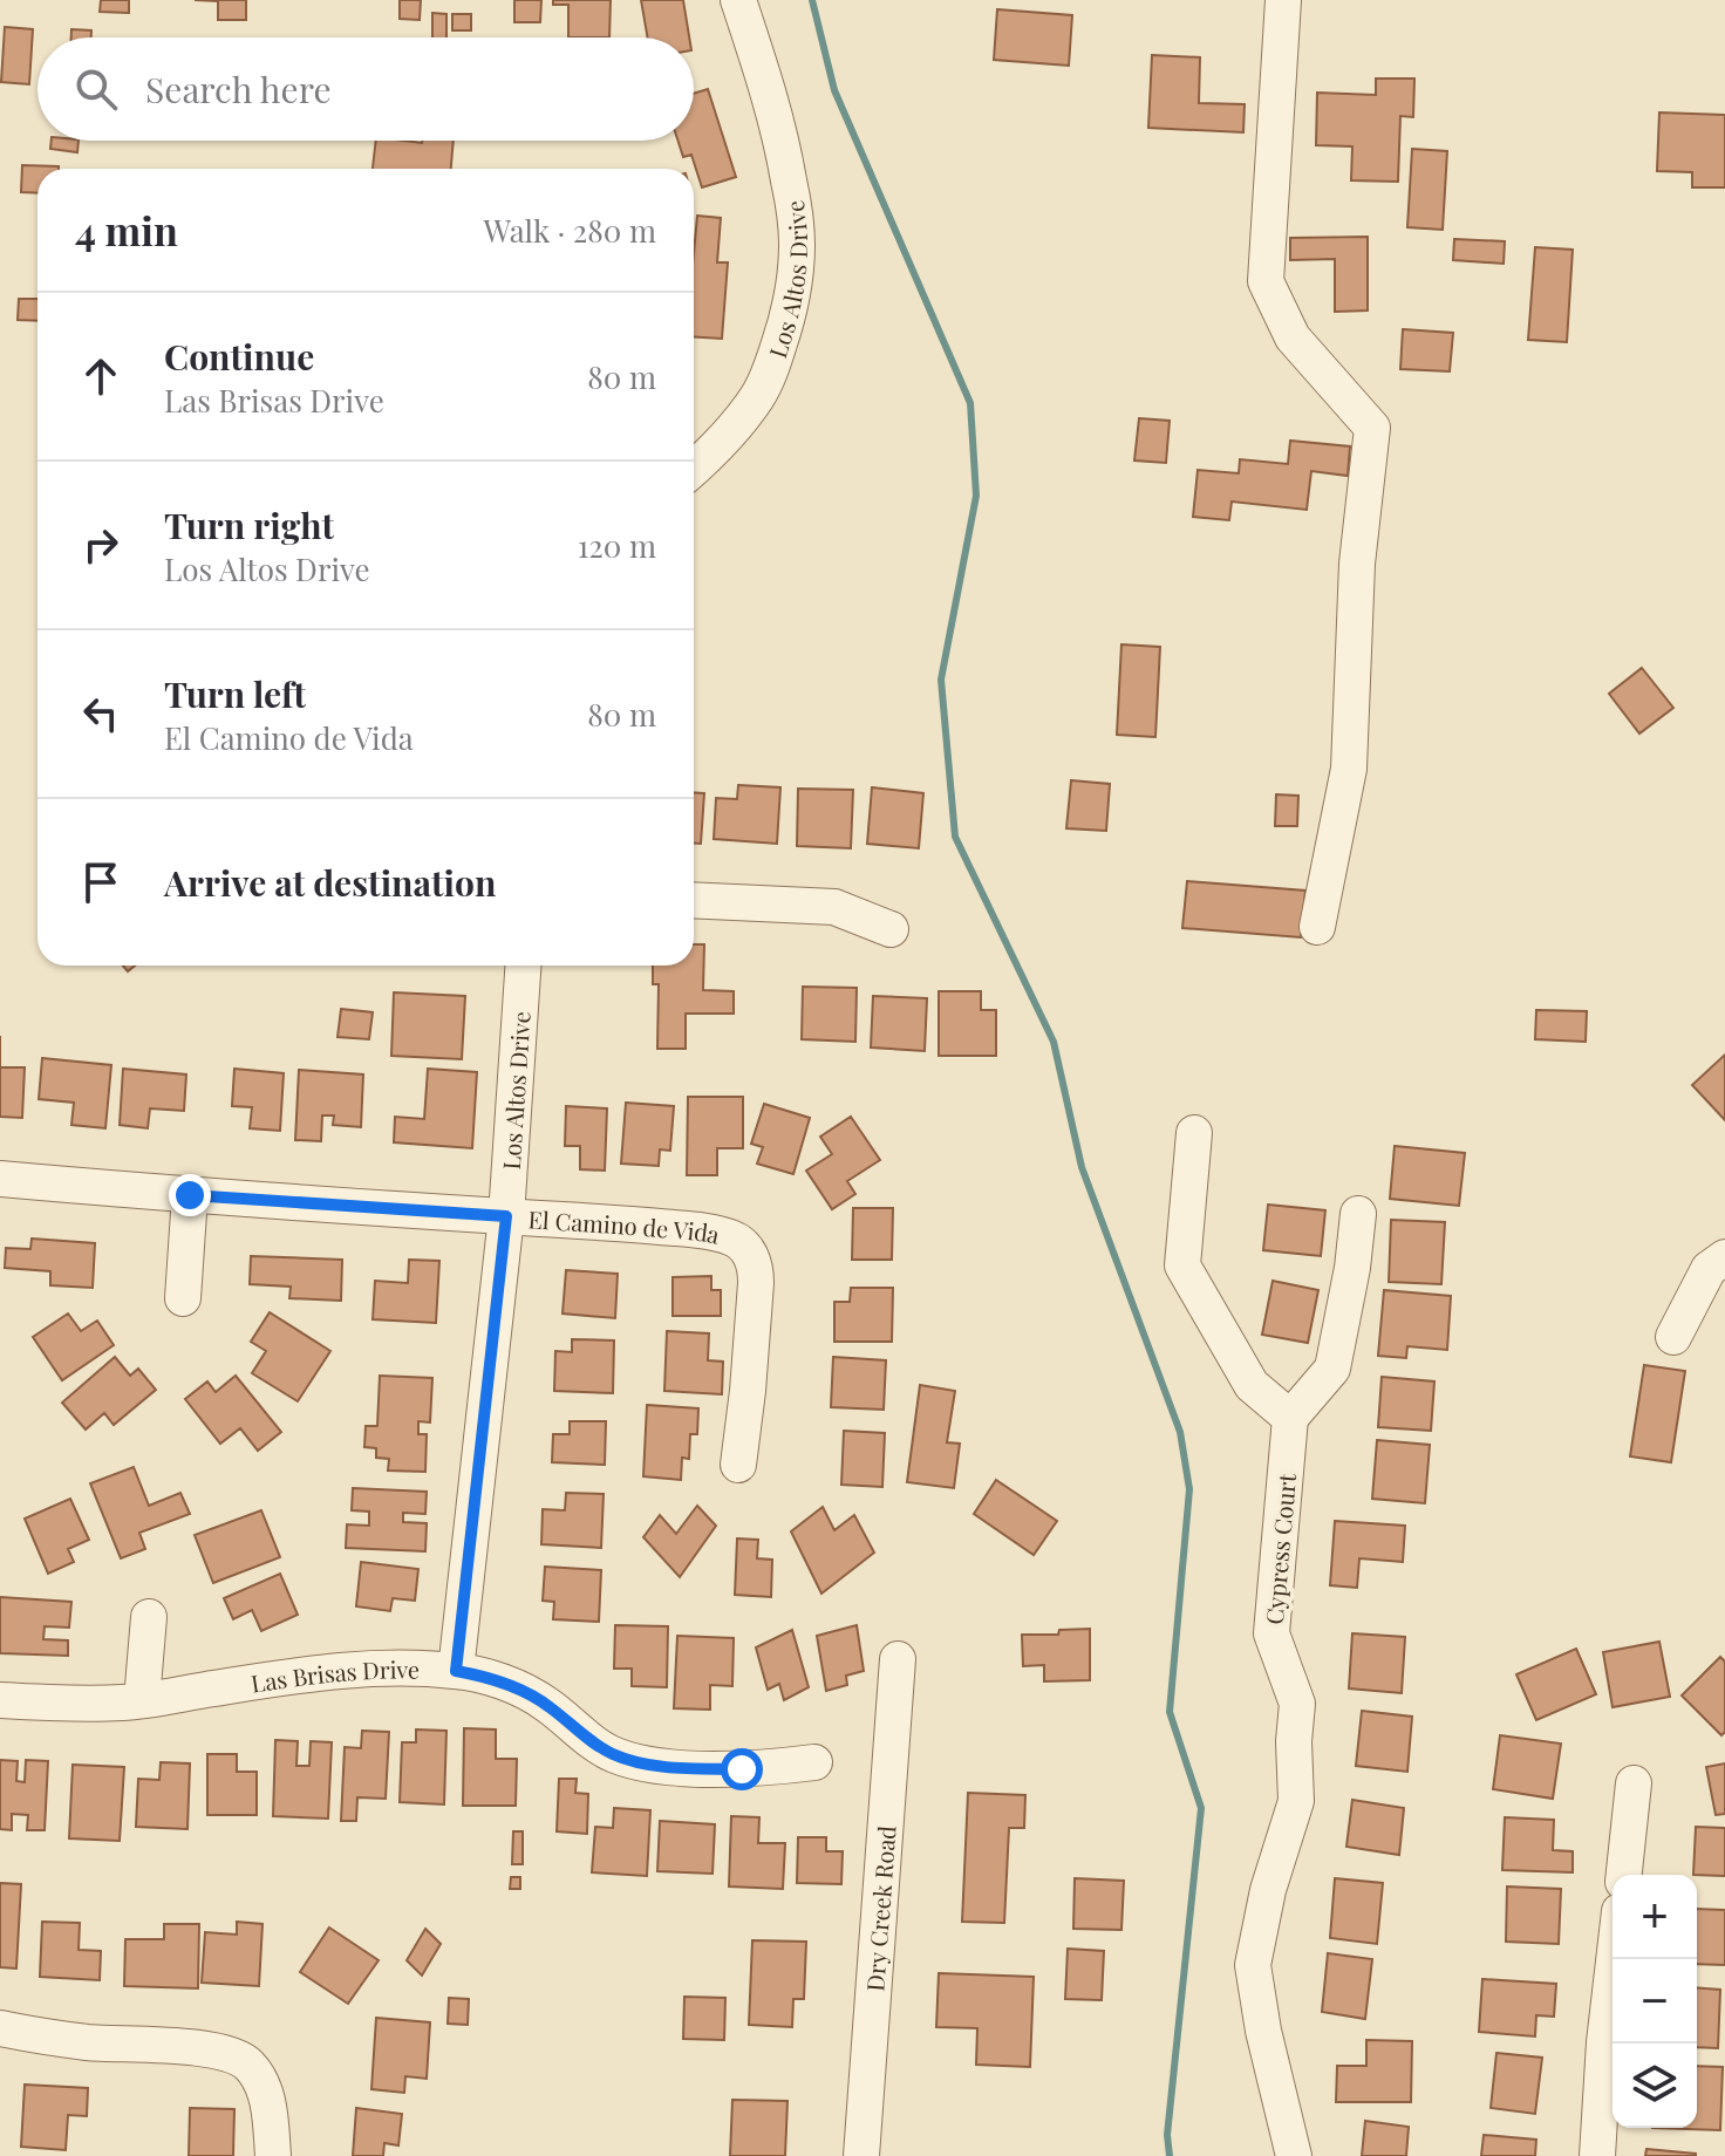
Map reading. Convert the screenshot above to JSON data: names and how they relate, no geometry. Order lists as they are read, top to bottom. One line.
{"streets":{"street":["Los Altos Drive","El Camino de Vida","Cypress Court","Las Brisas Drive","Dry Creek Road"]},"crossings":[["Los Altos Drive","El Camino de Vida"],["Los Altos Drive","Las Brisas Drive"]],"page":{"search":"Search here","heading":["4 min","Walk · 280 m"],"list":[["Continue","Las Brisas Drive","80 m"],["Turn right","Los Altos Drive","120 m"],["Turn left","El Camino de Vida","80 m"],"Arrive at destination"],"map_buttons":["+","−"]}}
